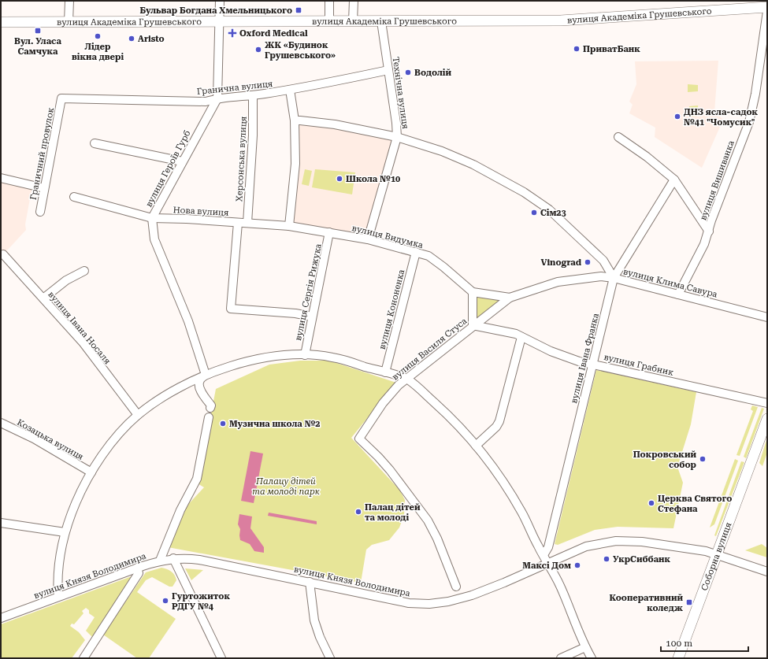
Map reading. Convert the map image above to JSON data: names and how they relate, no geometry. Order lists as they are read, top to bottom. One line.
{"streets":{"main road":["вулиця Академіка Грушевського","Соборна вулиця"],"street":["Гранична вулиця","Технічна вулиця","Граничний провулок","Херсонська вулиця","вулиця Героїв Гурб","вулиця Вишиванка","Нова вулиця","вулиця Видумка","вулиця Клима Савура","вулиця Сергія Рижука","вулиця Кононенка","вулиця Івана Носаля","вулиця Василя Стуса","вулиця Івана Франка","вулиця Грабник","Козацька вулиця","вулиця Князя Володимира"]},"crossings":[["вулиця Академіка Грушевського","Технічна вулиця"],["вулиця Академіка Грушевського","вулиця Героїв Гурб"],["Гранична вулиця","Технічна вулиця"],["Гранична вулиця","Граничний провулок"],["Гранична вулиця","Херсонська вулиця"],["Гранична вулиця","вулиця Героїв Гурб"],["Технічна вулиця","вулиця Видумка"],["Технічна вулиця","вулиця Клима Савура"],["Херсонська вулиця","Нова вулиця"],["вулиця Героїв Гурб","Нова вулиця"],["вулиця Вишиванка","вулиця Клима Савура"],["Нова вулиця","вулиця Видумка"],["Нова вулиця","вулиця Сергія Рижука"],["вулиця Видумка","вулиця Сергія Рижука"],["вулиця Видумка","вулиця Кононенка"],["вулиця Клима Савура","вулиця Івана Франка"],["вулиця Василя Стуса","вулиця Грабник"],["вулиця Івана Франка","вулиця Грабник"],["Соборна вулиця","вулиця Князя Володимира"]],"parks":["Палацу дітей та молоді парк"],"places":{"transit":["Бульвар Богдана Хмельницького","Вул. Уласа Самчука","Кооперативний коледж"],"health":["Oxford Medical"],"other":["Лідер вікна двері","Aristo","ПриватБанк","ЖК «Будинок Грушевського»","Водолій","ДНЗ ясла-садок №41 \"Чомусик\"","Школа №10","Сім23","Vinograd","Музична школа №2","Покровський собор","Церква Святого Стефана","Палац дітей та молоді","УкрСиббанк","Максі Дом","Гуртожиток РДГУ №4"]},"scale_bar":"100 m"}
